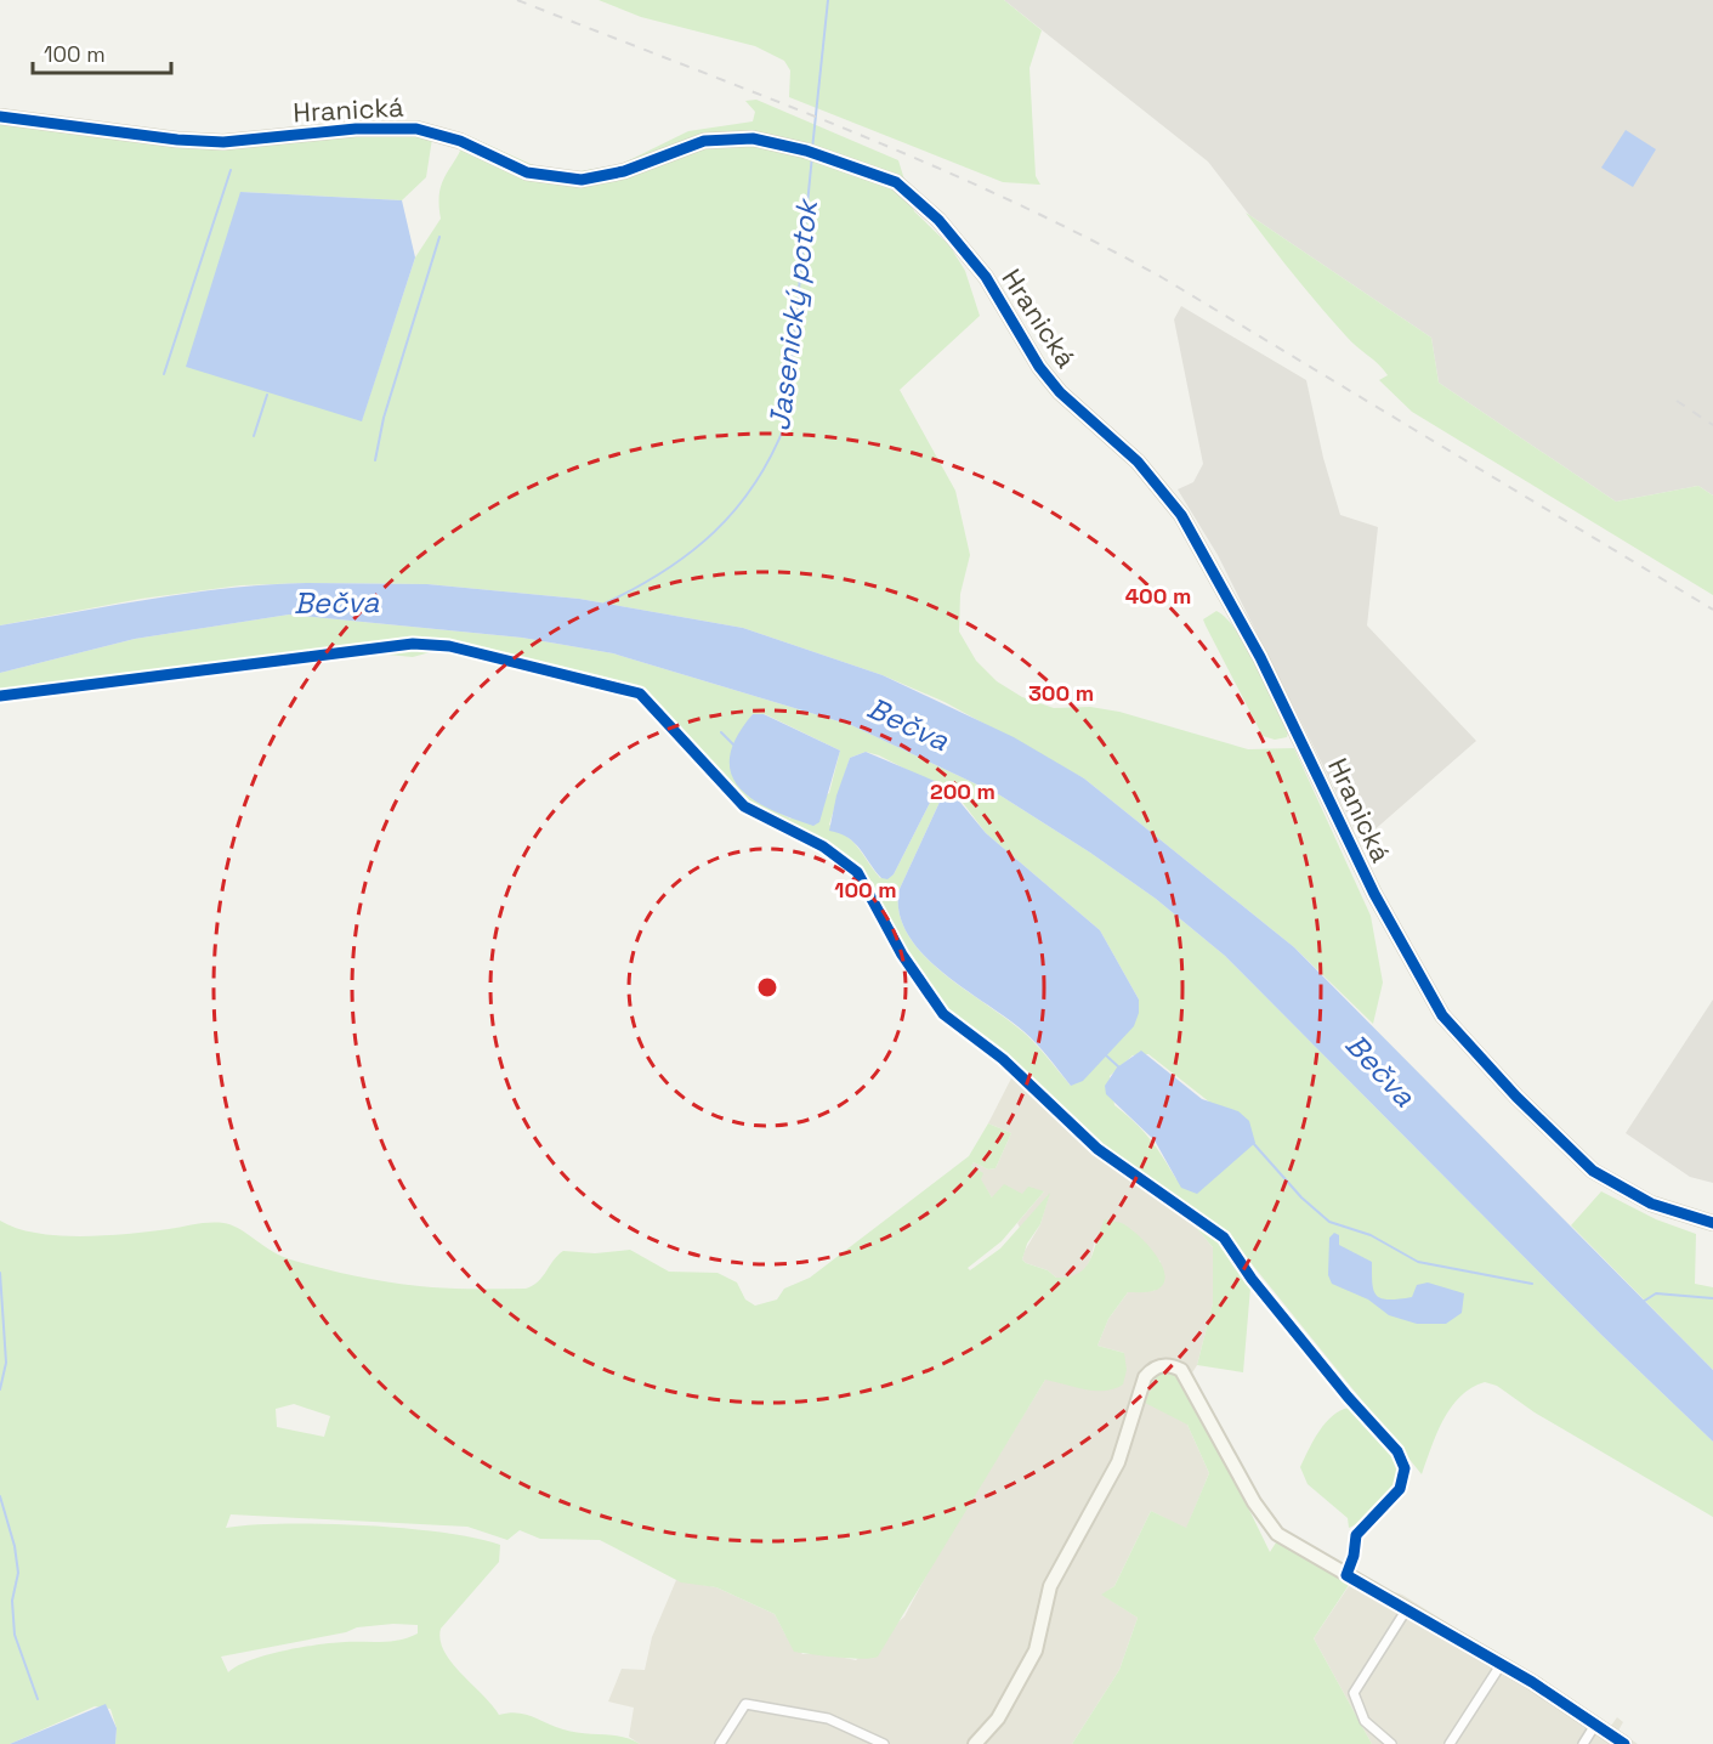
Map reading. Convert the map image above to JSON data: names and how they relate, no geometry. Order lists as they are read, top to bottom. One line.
{"streets":{"street":["Hranická"]},"water":["Jasenický potok","Bečva"],"scale_bar":"100 m","rings":["400 m","300 m","200 m","100 m"]}
